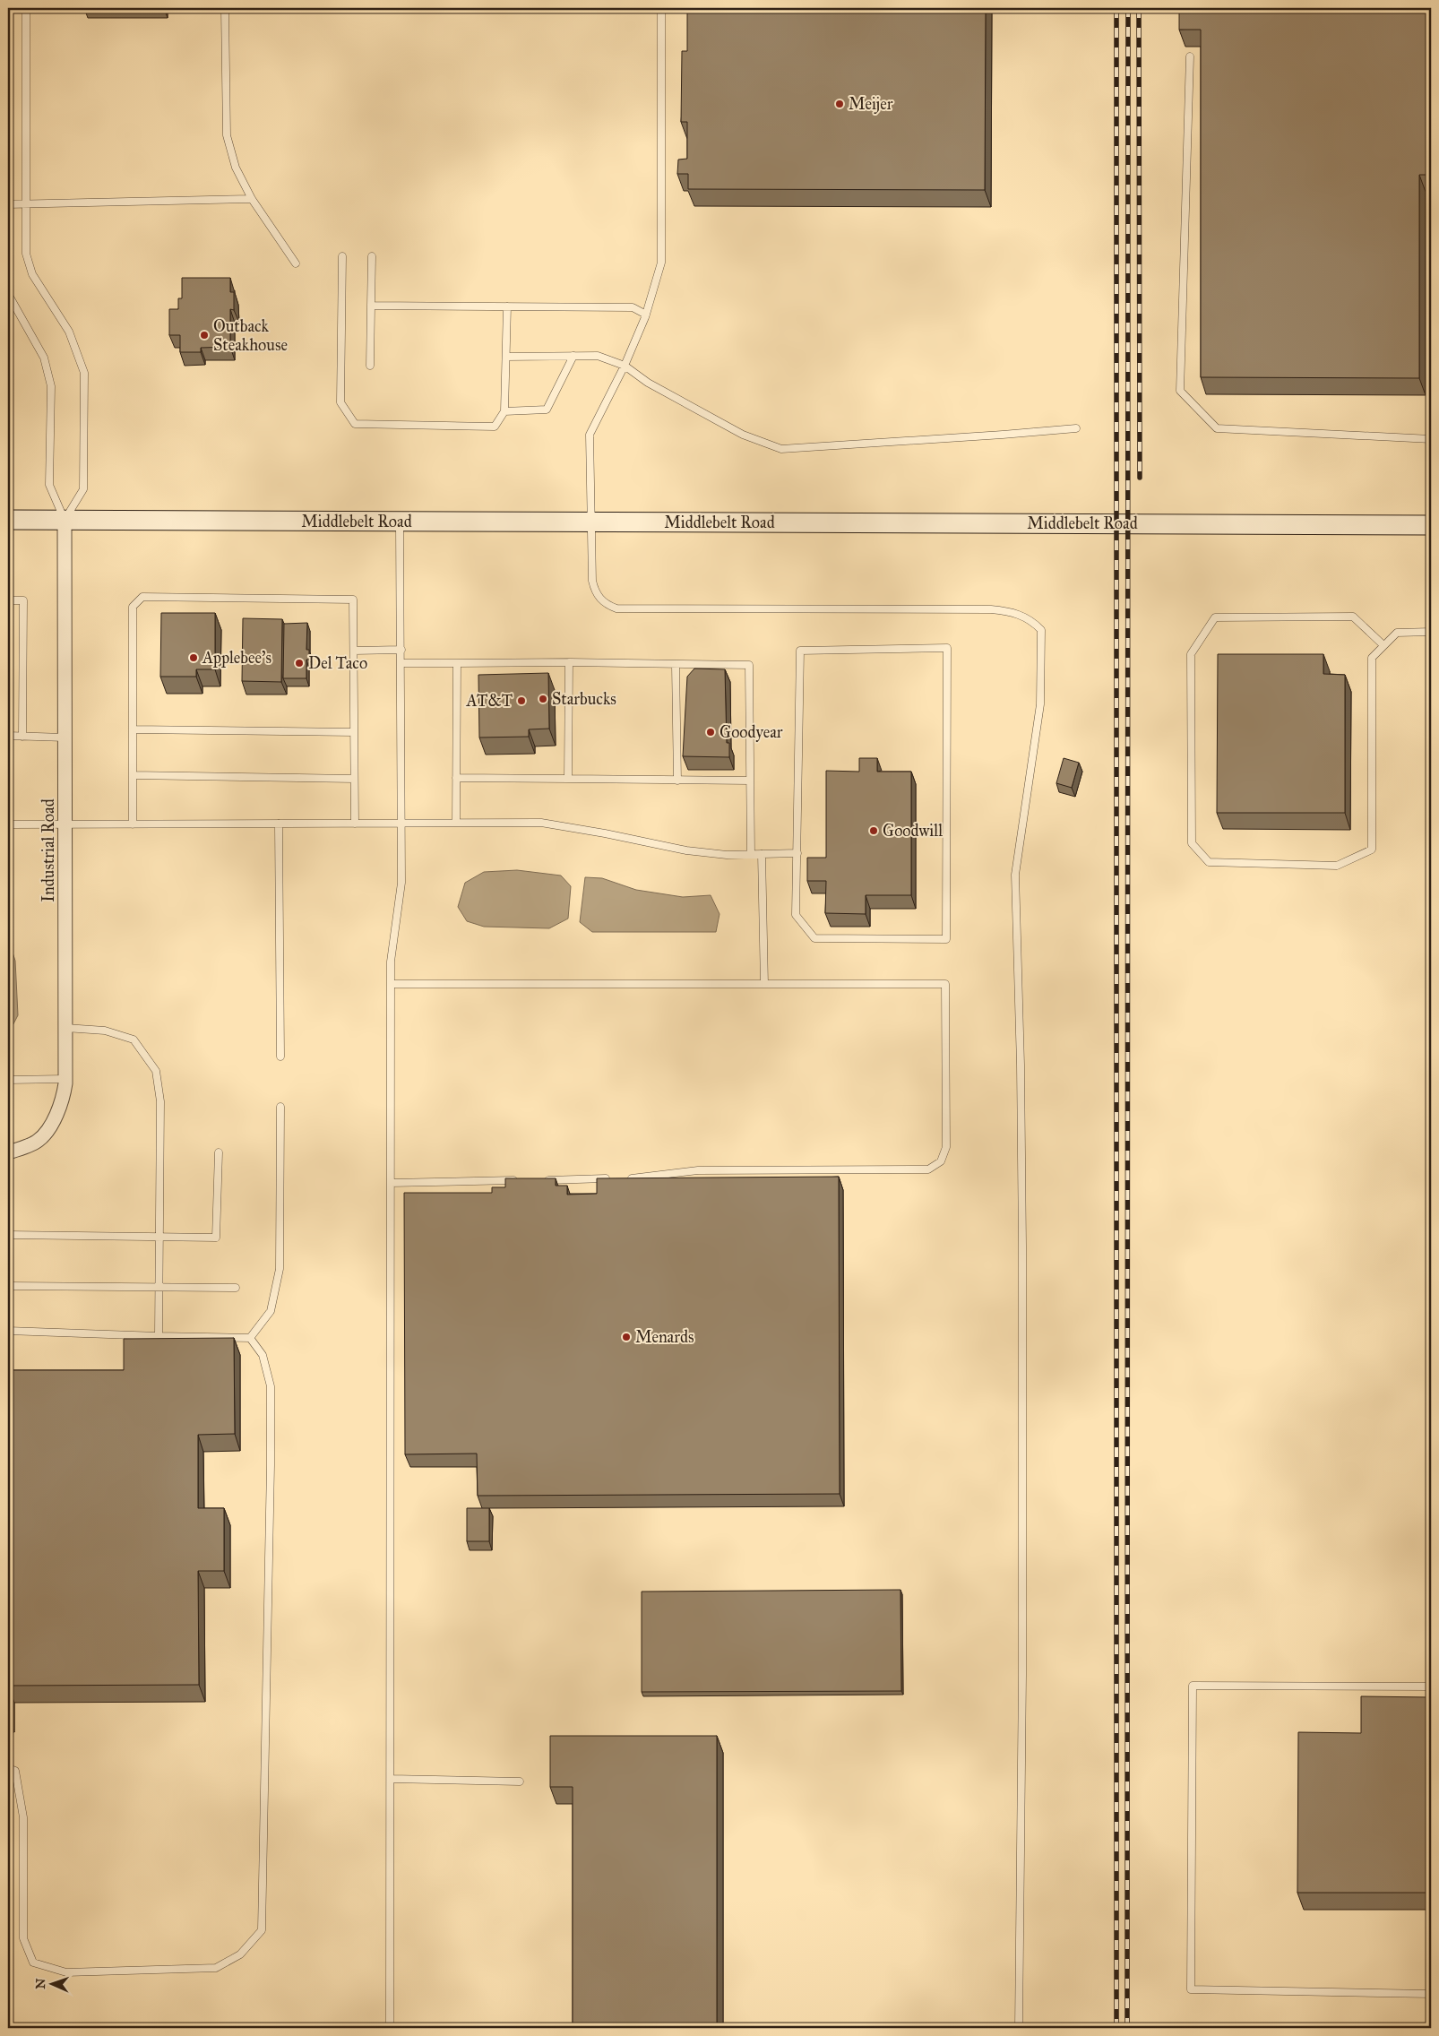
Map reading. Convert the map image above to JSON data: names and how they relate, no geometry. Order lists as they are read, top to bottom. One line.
{"streets":{"main road":["Middlebelt Road"],"street":["Industrial Road"]},"crossings":[["Middlebelt Road","Industrial Road"]],"places":["Meijer","Outback Steakhouse","Applebee's","Del Taco","Starbucks","AT&T","Goodyear","Goodwill","Menards"],"north":"left"}
